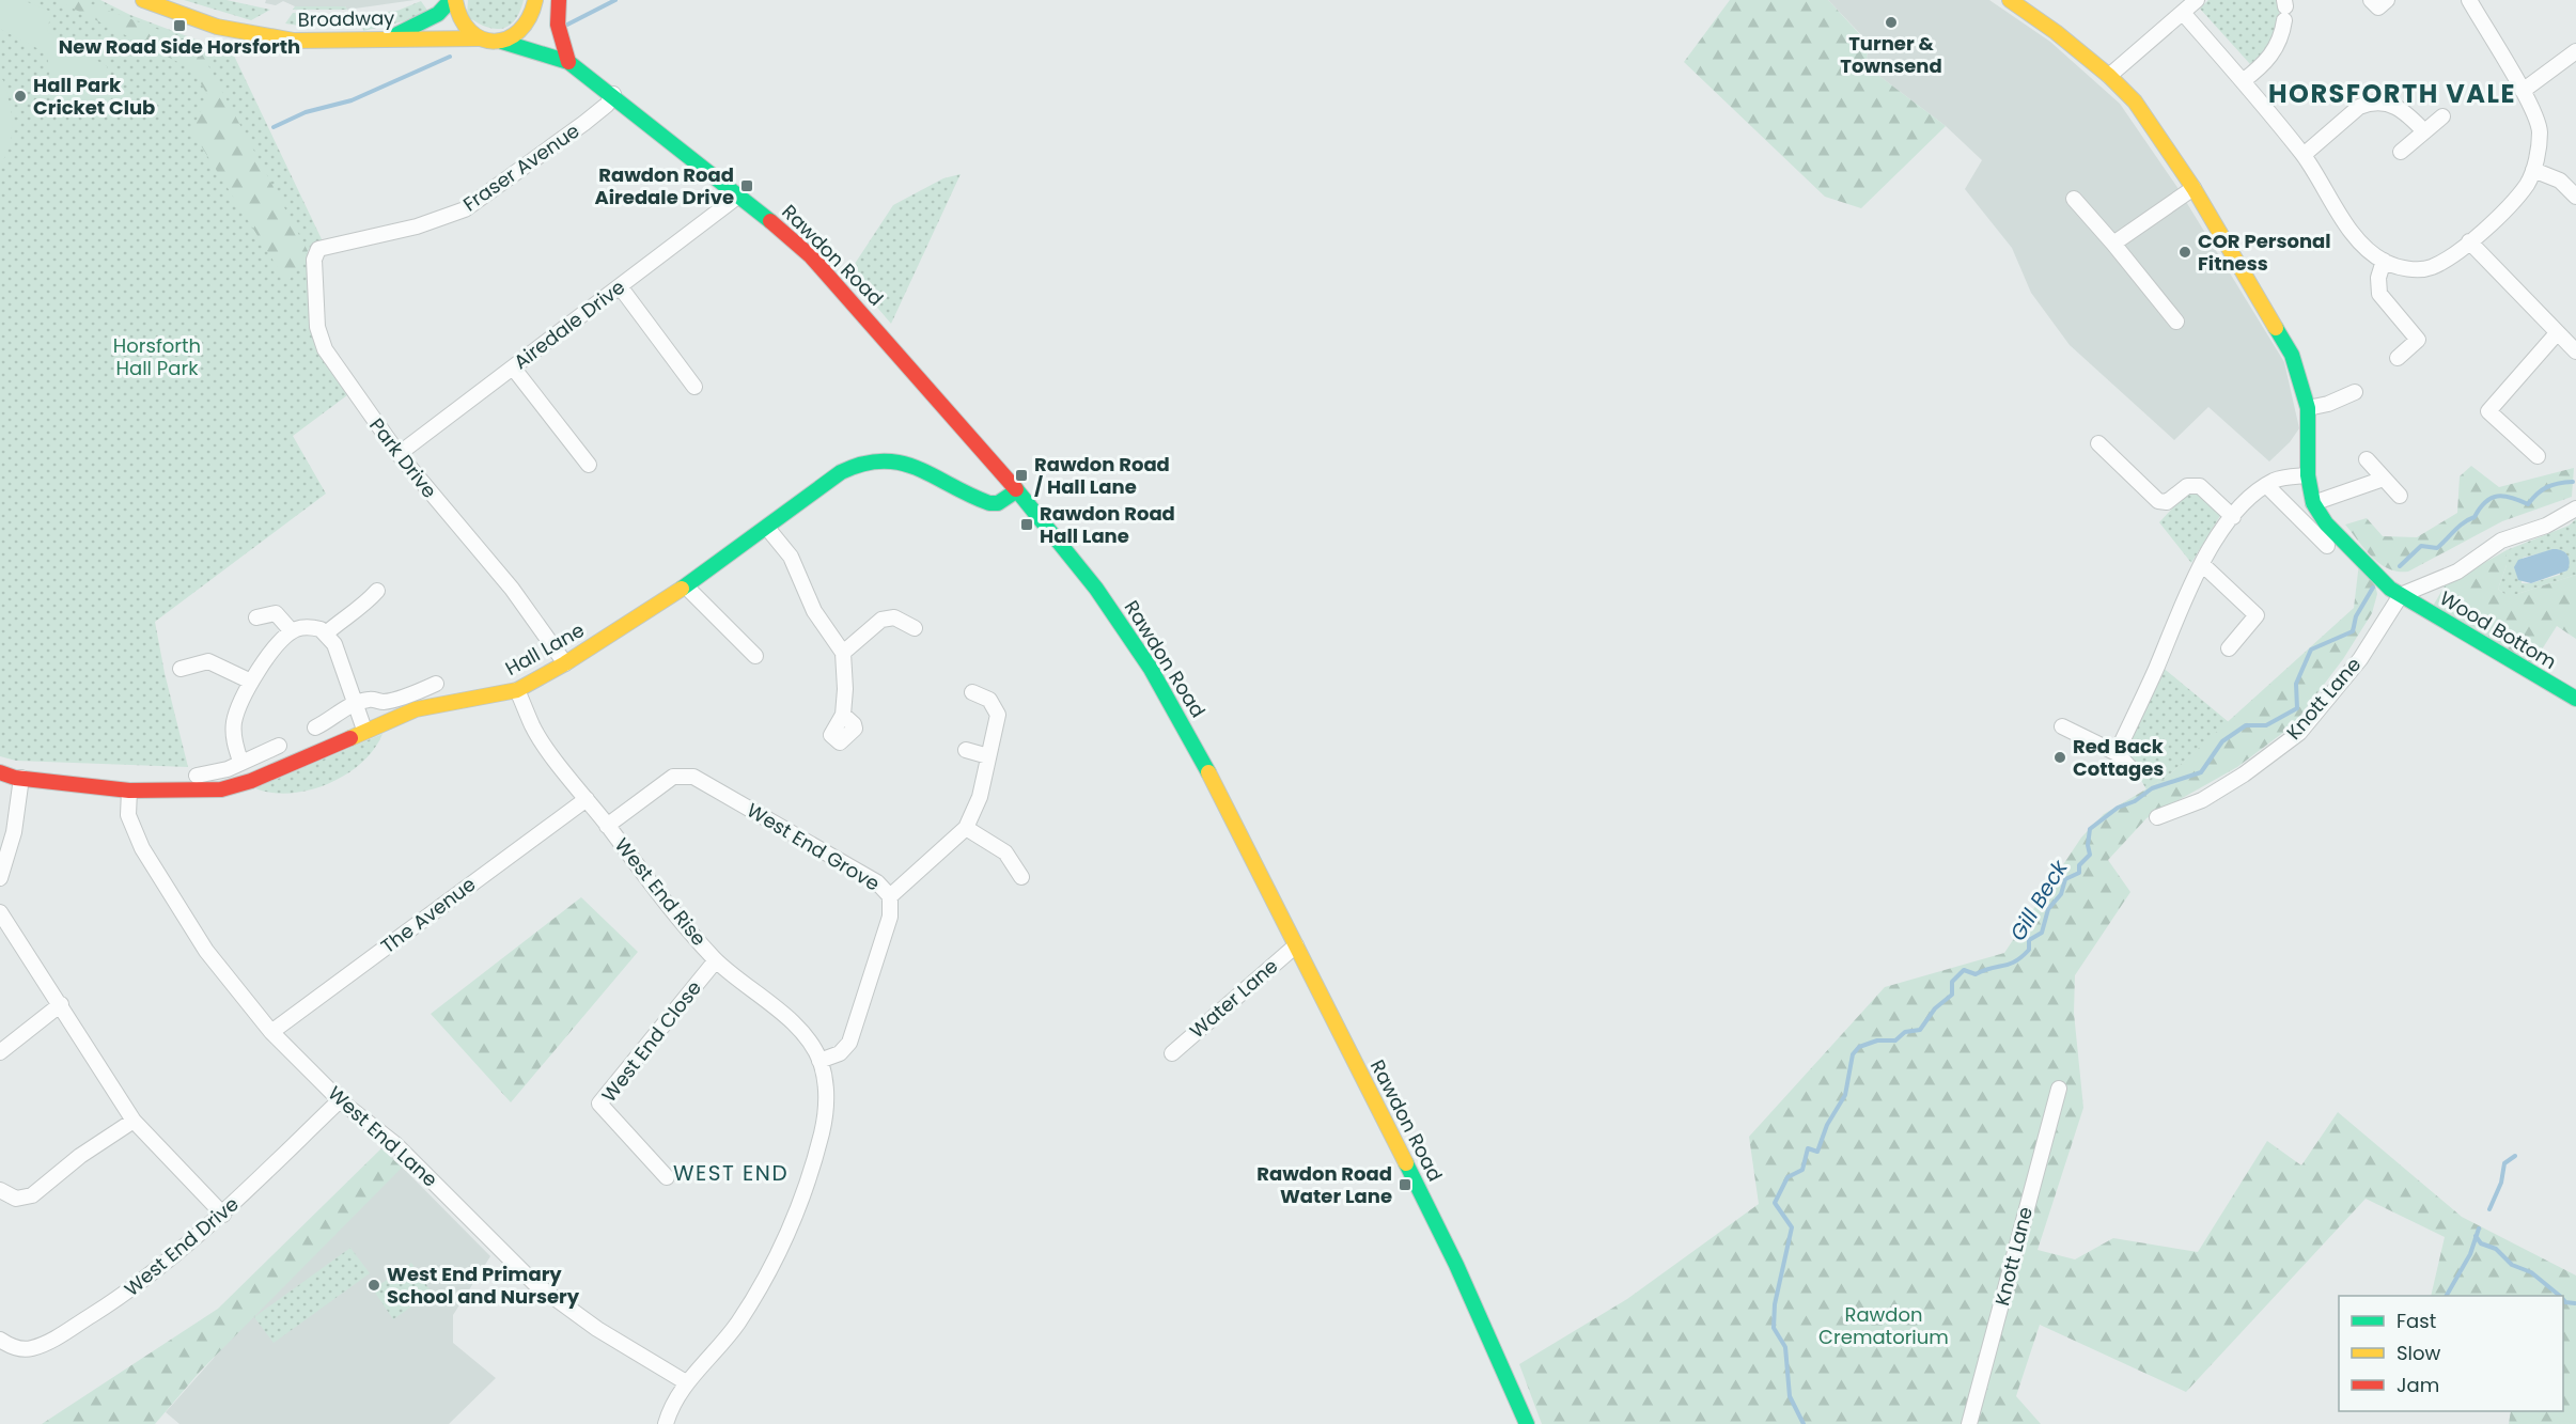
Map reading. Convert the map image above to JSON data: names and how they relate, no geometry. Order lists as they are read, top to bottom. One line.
{"streets":{"main road":["Broadway","Rawdon Road","Wood Bottom","Hall Lane"],"street":["Fraser Avenue","Airedale Drive","Park Drive","Knott Lane","West End Grove","West End Rise","The Avenue","Water Lane","West End Close","West End Lane","West End Drive"]},"crossings":[["Broadway","Rawdon Road"],["Fraser Avenue","Rawdon Road"],["Fraser Avenue","Park Drive"],["Rawdon Road","Airedale Drive"],["Rawdon Road","Hall Lane"],["Rawdon Road","Water Lane"],["Airedale Drive","Park Drive"],["Park Drive","Hall Lane"],["Wood Bottom","Knott Lane"],["Hall Lane","West End Rise"],["Hall Lane","West End Lane"],["West End Grove","West End Rise"],["West End Rise","The Avenue"],["West End Rise","West End Close"],["West End Rise","West End Lane"],["The Avenue","West End Lane"],["West End Lane","West End Drive"]],"districts":["HORSFORTH VALE","WEST END"],"water":["Gill Beck"],"parks":["Horsforth Hall Park","Rawdon Crematorium"],"places":{"other":["Turner & Townsend","Hall Park Cricket Club","COR Personal Fitness","Red Back Cottages","West End Primary School and Nursery"],"transit":["New Road Side Horsforth","Rawdon Road Airedale Drive","Rawdon Road / Hall Lane","Rawdon Road Hall Lane","Rawdon Road Water Lane"]},"legend":["Fast","Slow","Jam"]}
